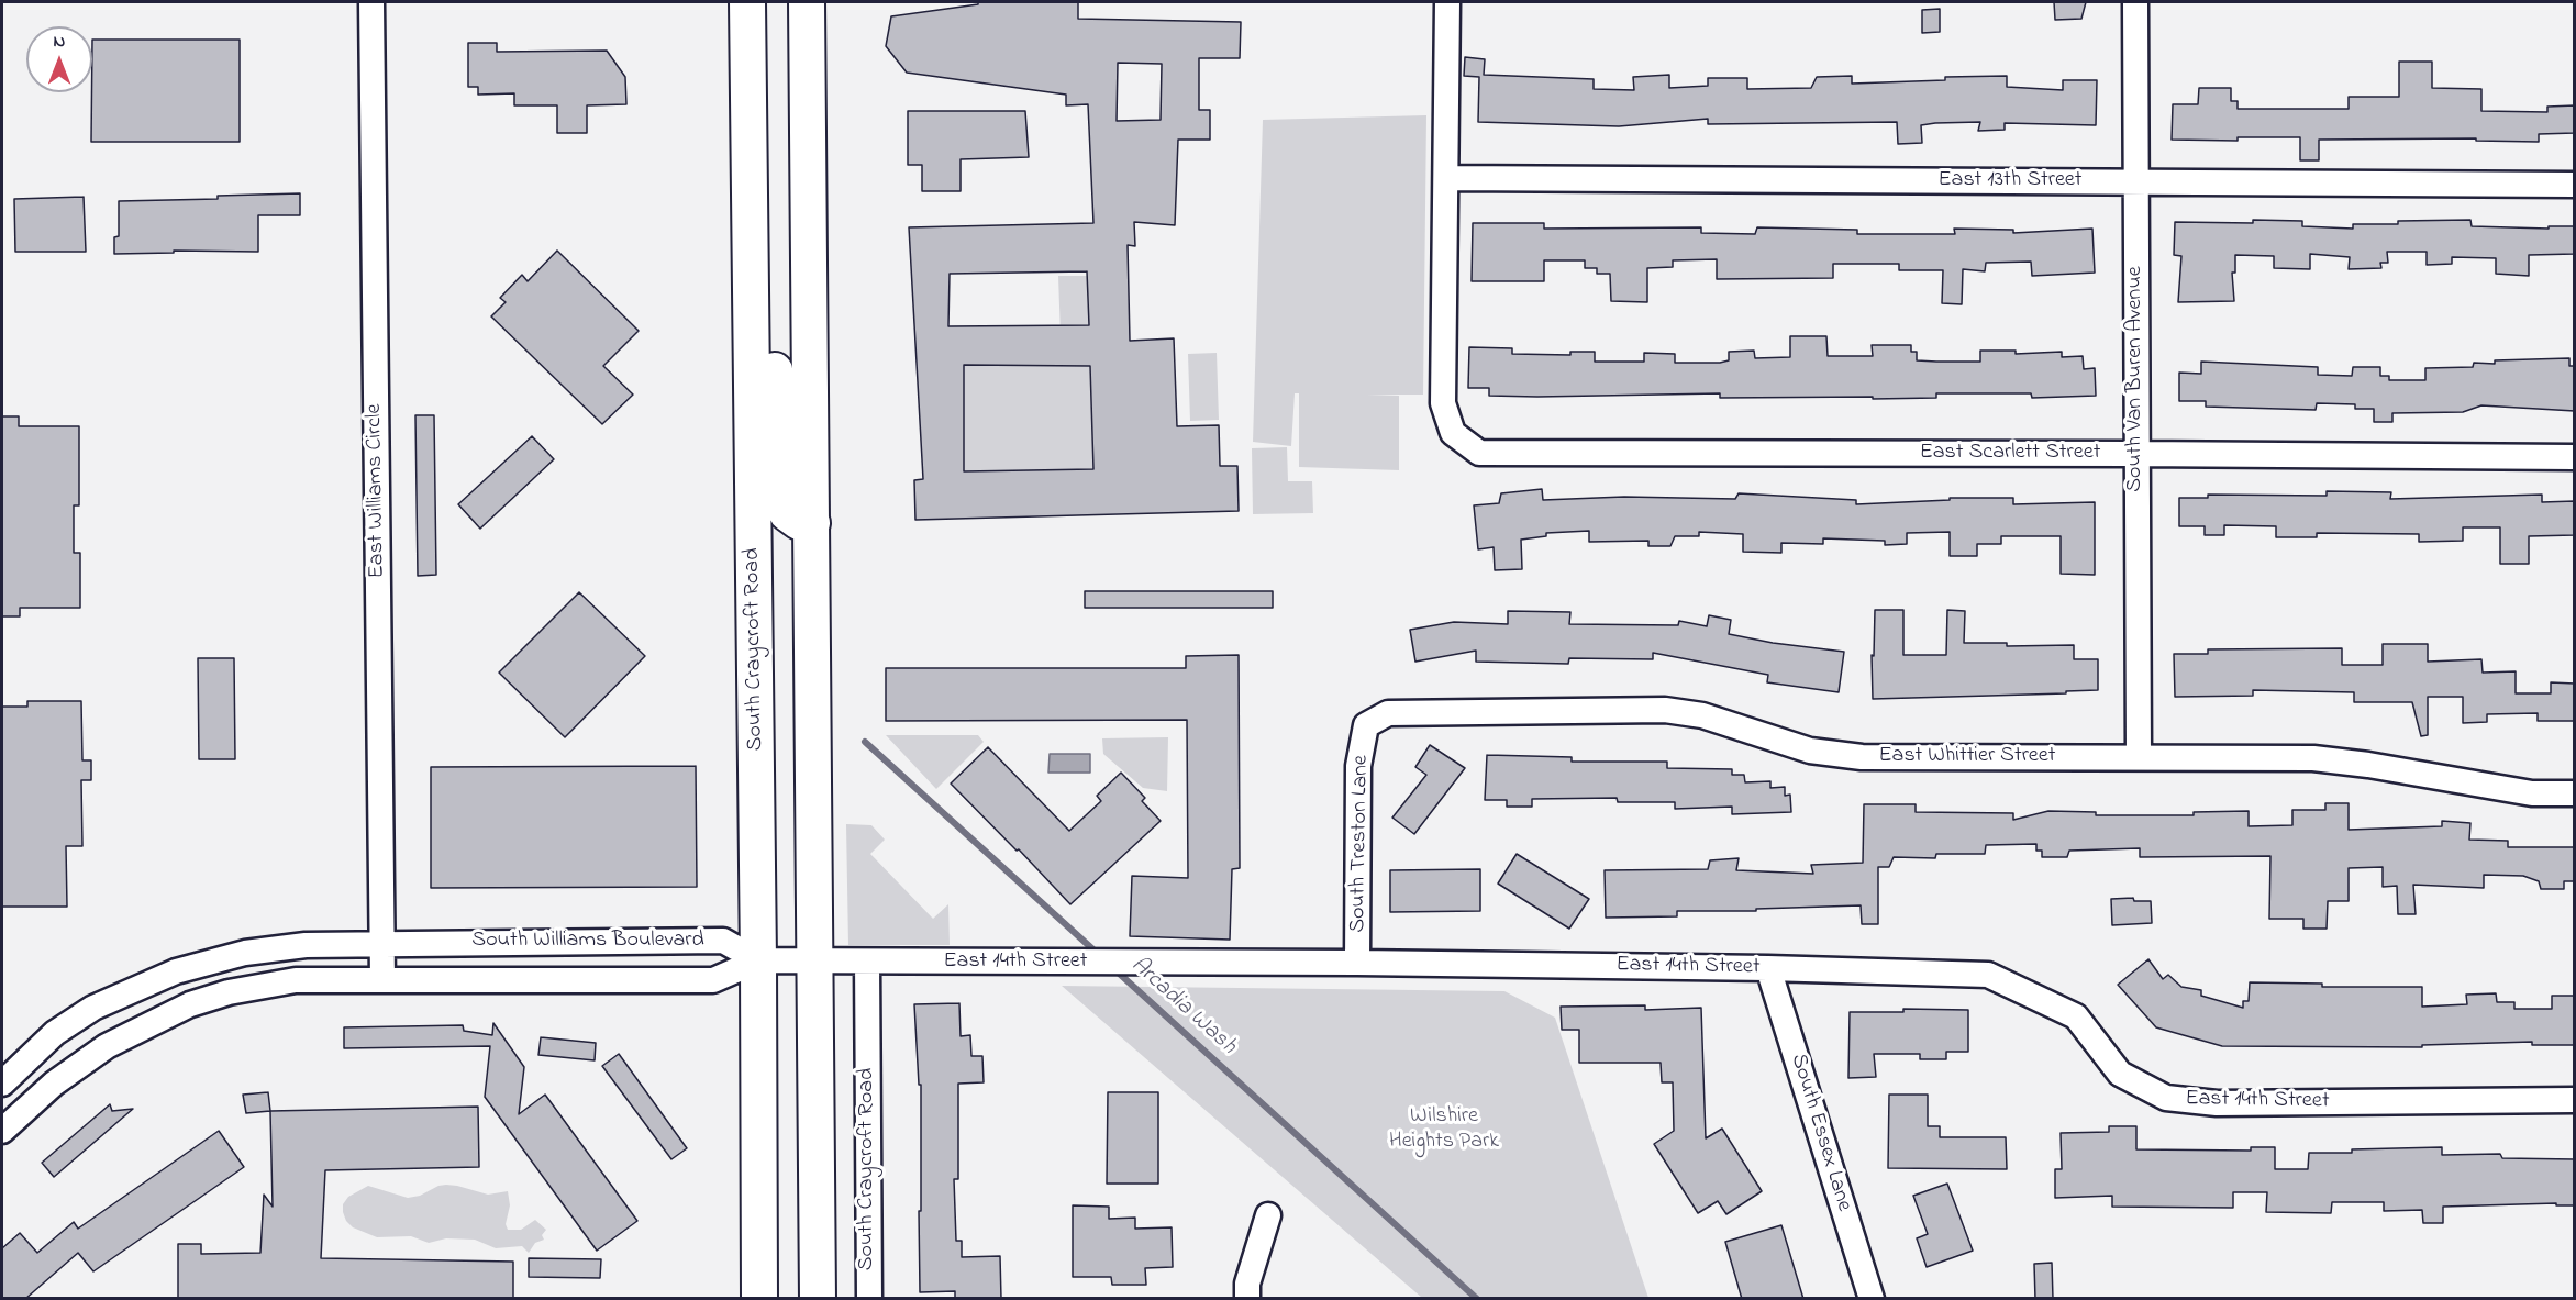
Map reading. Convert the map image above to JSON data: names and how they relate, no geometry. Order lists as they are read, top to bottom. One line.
{"streets":{"main road":["South Craycroft Road"],"street":["East 13th Street","South Van Buren Avenue","East Scarlett Street","East Williams Circle","East Whittier Street","South Treston Lane","South Williams Boulevard","East 14th Street","South Essex Lane"]},"crossings":[["East 13th Street","South Van Buren Avenue"],["East 13th Street","East Scarlett Street"],["South Van Buren Avenue","East Scarlett Street"],["South Van Buren Avenue","East Whittier Street"],["East Williams Circle","South Williams Boulevard"],["South Craycroft Road","South Williams Boulevard"],["South Craycroft Road","East 14th Street"],["East Whittier Street","South Treston Lane"],["South Treston Lane","East 14th Street"],["South Williams Boulevard","East 14th Street"],["East 14th Street","South Essex Lane"]],"water":["Arcadia Wash"],"parks":["Wilshire Heights Park"],"north":"top"}
